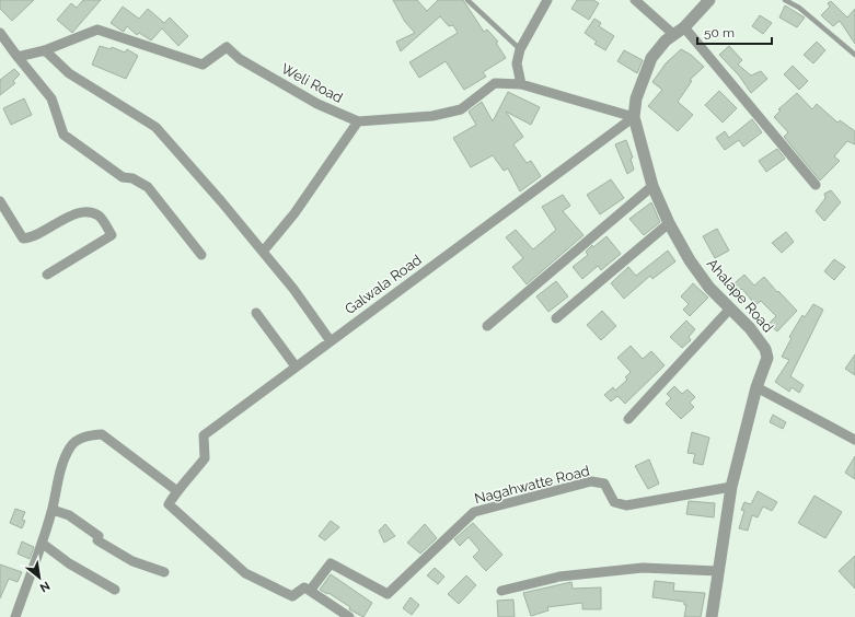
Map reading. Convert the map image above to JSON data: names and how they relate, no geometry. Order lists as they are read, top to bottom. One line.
{"streets":{"street":["Weli Road","Galwala Road","Ahalape Road","Nagahwatte Road"]},"crossings":[["Weli Road","Galwala Road"],["Weli Road","Ahalape Road"],["Galwala Road","Ahalape Road"],["Ahalape Road","Nagahwatte Road"]],"scale_bar":"50 m","north":"bottom right"}
